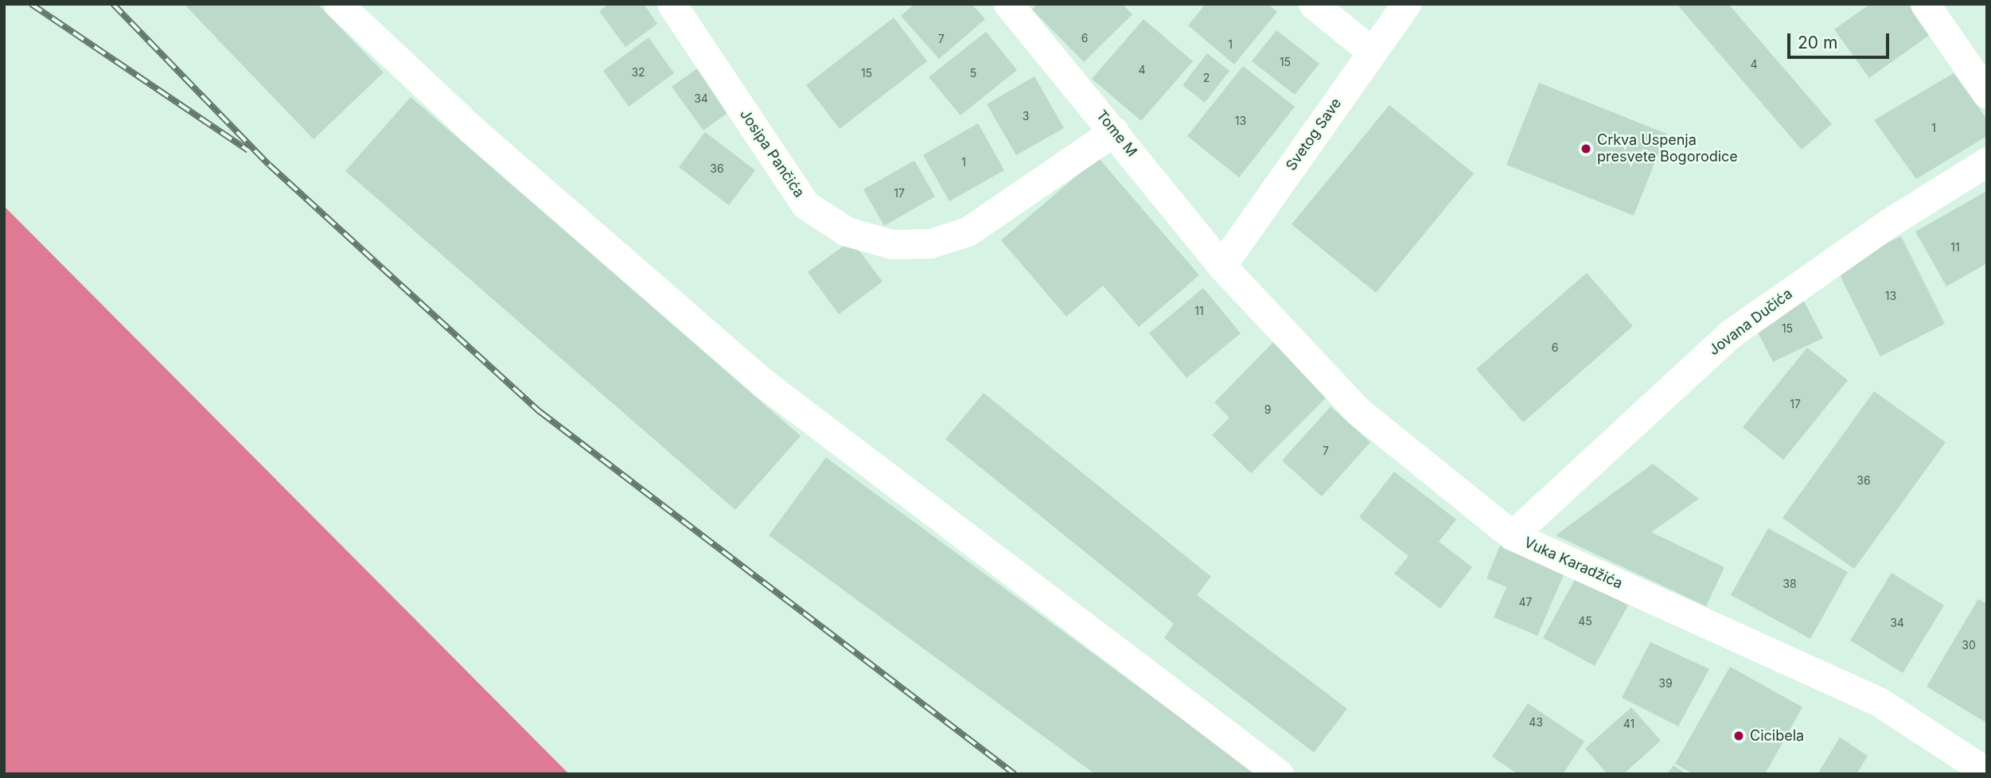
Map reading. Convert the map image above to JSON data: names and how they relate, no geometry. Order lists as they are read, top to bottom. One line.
{"streets":{"street":["Tome M","Svetog Save","Josipa Pančića","Jovana Dučića","Vuka Karadžića"]},"crossings":[["Tome M","Svetog Save"],["Tome M","Josipa Pančića"],["Tome M","Vuka Karadžića"],["Svetog Save","Vuka Karadžića"],["Jovana Dučića","Vuka Karadžića"]],"places":["Crkva Uspenja presvete Bogorodice","Cicibela"],"house_numbers":["6","7","1","15","4","4","32","15","5","2","34","3","13","1","1","36","17","11","13","11","15","6","17","9","7","36","38","47","45","34","30","39","43","41"],"scale_bar":"20 m"}
